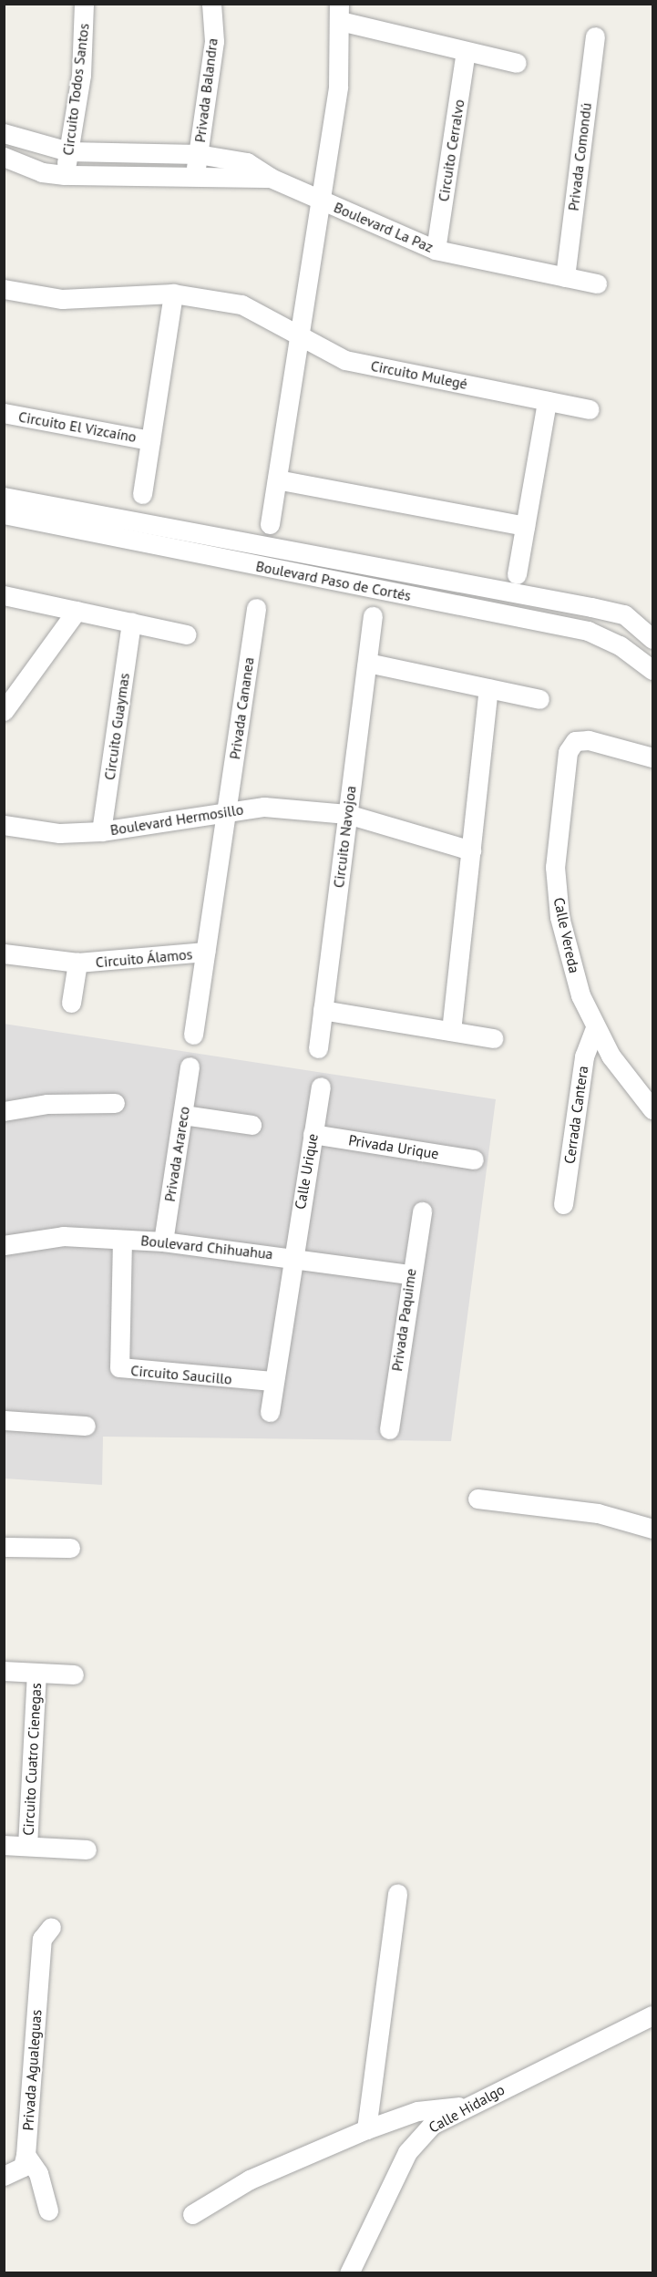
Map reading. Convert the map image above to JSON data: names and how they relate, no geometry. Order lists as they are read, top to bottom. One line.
{"streets":{"street":["Circuito Todos Santos","Privada Balandra","Circuito Cerralvo","Privada Comondú","Boulevard La Paz","Circuito Mulegé","Circuito El Vizcaíno","Boulevard Paso de Cortés","Privada Cananea","Circuito Guaymas","Boulevard Hermosillo","Circuito Navojoa","Calle Vereda","Circuito Álamos","Cerrada Cantera","Privada Urique","Privada Arareco","Calle Urique","Boulevard Chihuahua","Privada Paquime","Circuito Saucillo","Circuito Cuatro Cienegas","Privada Agualeguas","Calle Hidalgo"]},"crossings":[["Circuito Todos Santos","Boulevard La Paz"],["Privada Balandra","Boulevard La Paz"],["Circuito Cerralvo","Boulevard La Paz"],["Privada Comondú","Boulevard La Paz"],["Privada Cananea","Boulevard Hermosillo"],["Privada Cananea","Circuito Álamos"],["Circuito Guaymas","Boulevard Hermosillo"],["Boulevard Hermosillo","Circuito Navojoa"],["Boulevard Hermosillo","Circuito Álamos"],["Calle Vereda","Cerrada Cantera"],["Privada Urique","Calle Urique"],["Privada Arareco","Boulevard Chihuahua"],["Calle Urique","Boulevard Chihuahua"],["Boulevard Chihuahua","Privada Paquime"],["Boulevard Chihuahua","Circuito Saucillo"]]}
